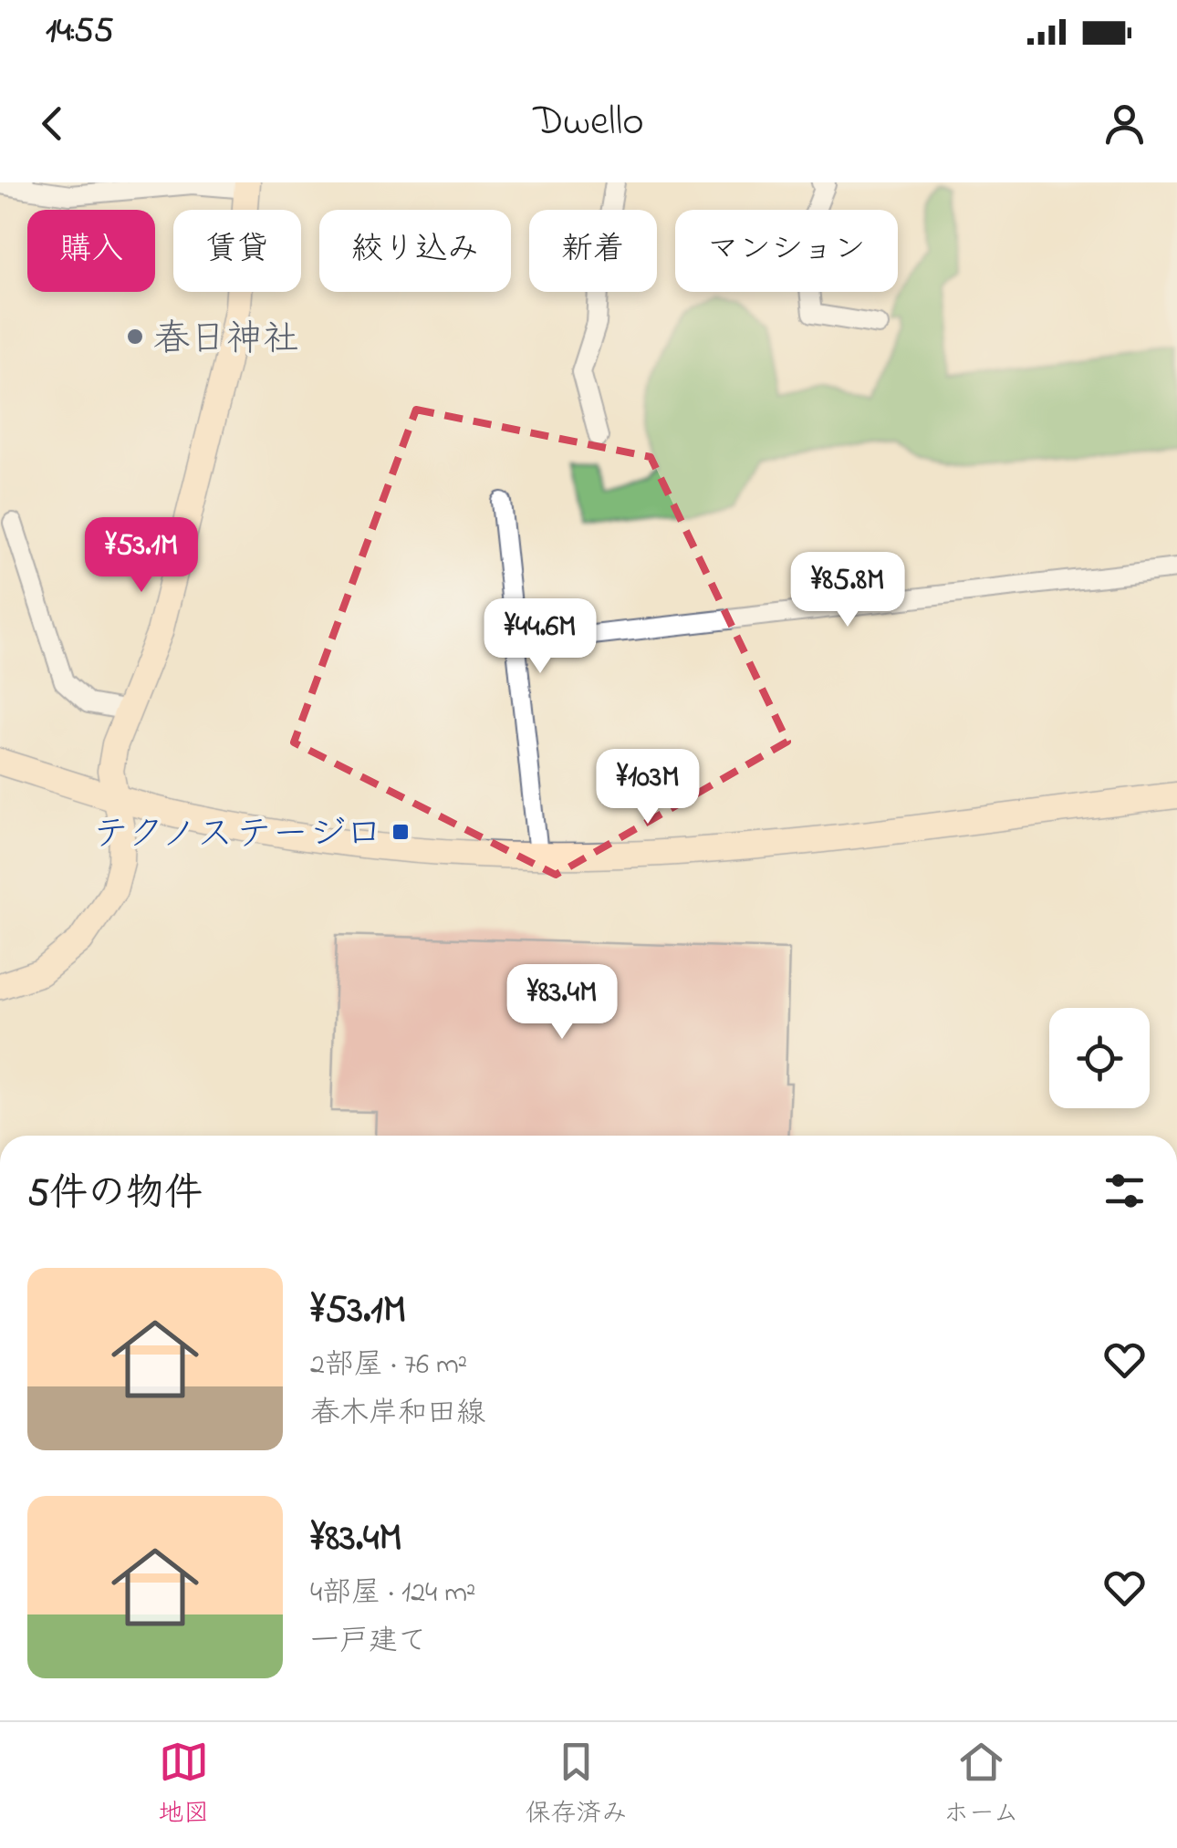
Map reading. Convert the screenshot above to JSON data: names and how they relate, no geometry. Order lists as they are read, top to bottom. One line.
{"places":{"other":["春日神社"],"transit":["テクノステージ口"]},"page":{"status":"14:55","header":"Dwello","chip":["購入","賃貸","絞り込み","新着","マンション"],"price":["¥53.1M","¥85.8M","¥44.6M","¥103M","¥83.4M"],"heading":"5件の物件","list":[{"name":"¥53.1M","note":"2部屋 · 76 m² · 春木岸和田線"},{"name":"¥83.4M","note":"4部屋 · 124 m² · 一戸建て"}],"tabs":["地図","保存済み","ホーム"]}}
